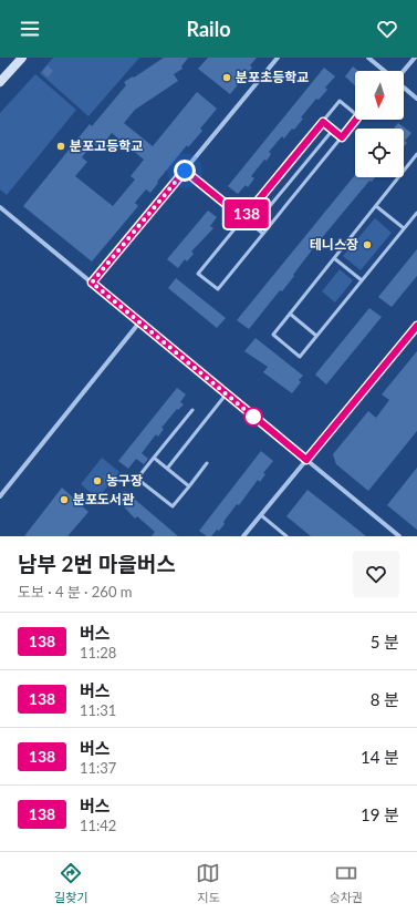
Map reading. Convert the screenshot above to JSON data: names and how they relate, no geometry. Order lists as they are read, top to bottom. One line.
{"places":["분포초등학교","분포고등학교","테니스장","농구장","분포도서관"],"lines":["bus line 138"],"north":"bottom","page":{"header":"Railo","on_map":"138","heading":["남부 2번 마을버스","도보 · 4 분 · 260 m"],"list":[{"mark":"138","name":"버스","note":"11:28","value":"5 분"},{"mark":"138","name":"버스","note":"11:31","value":"8 분"},{"mark":"138","name":"버스","note":"11:37","value":"14 분"},{"mark":"138","name":"버스","note":"11:42","value":"19 분"}],"tabs":["길찾기","지도","승차권"]}}
